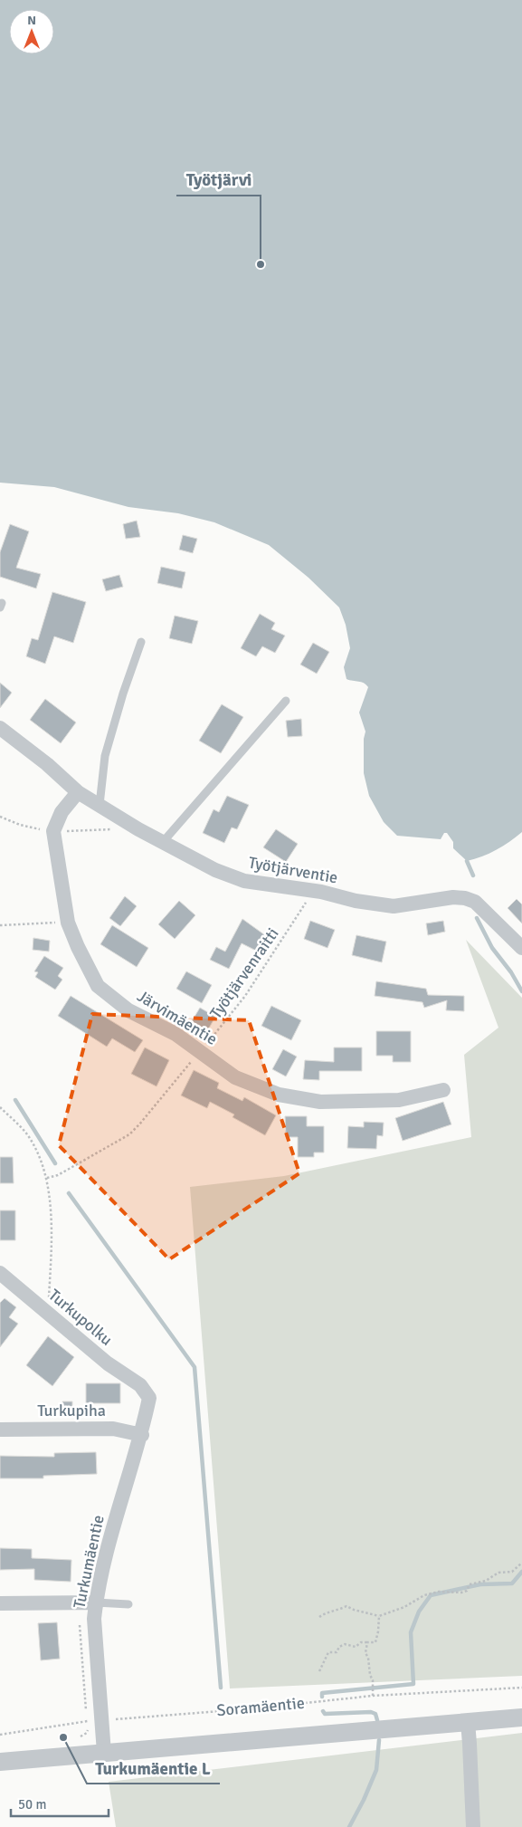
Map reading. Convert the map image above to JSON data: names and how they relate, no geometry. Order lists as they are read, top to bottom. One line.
{"streets":{"street":["Työtjärventie","Järvimäentie","Turkupolku","Turkupiha","Turkumäentie","Soramäentie"],"path":["Työtjärvenraitti"]},"crossings":[["Työtjärvenraitti","Järvimäentie"],["Turkupolku","Turkumäentie"],["Turkupiha","Turkumäentie"],["Turkumäentie","Soramäentie"]],"places":["Työtjärvi","Turkumäentie L"],"scale_bar":"50 m","north":"top"}
